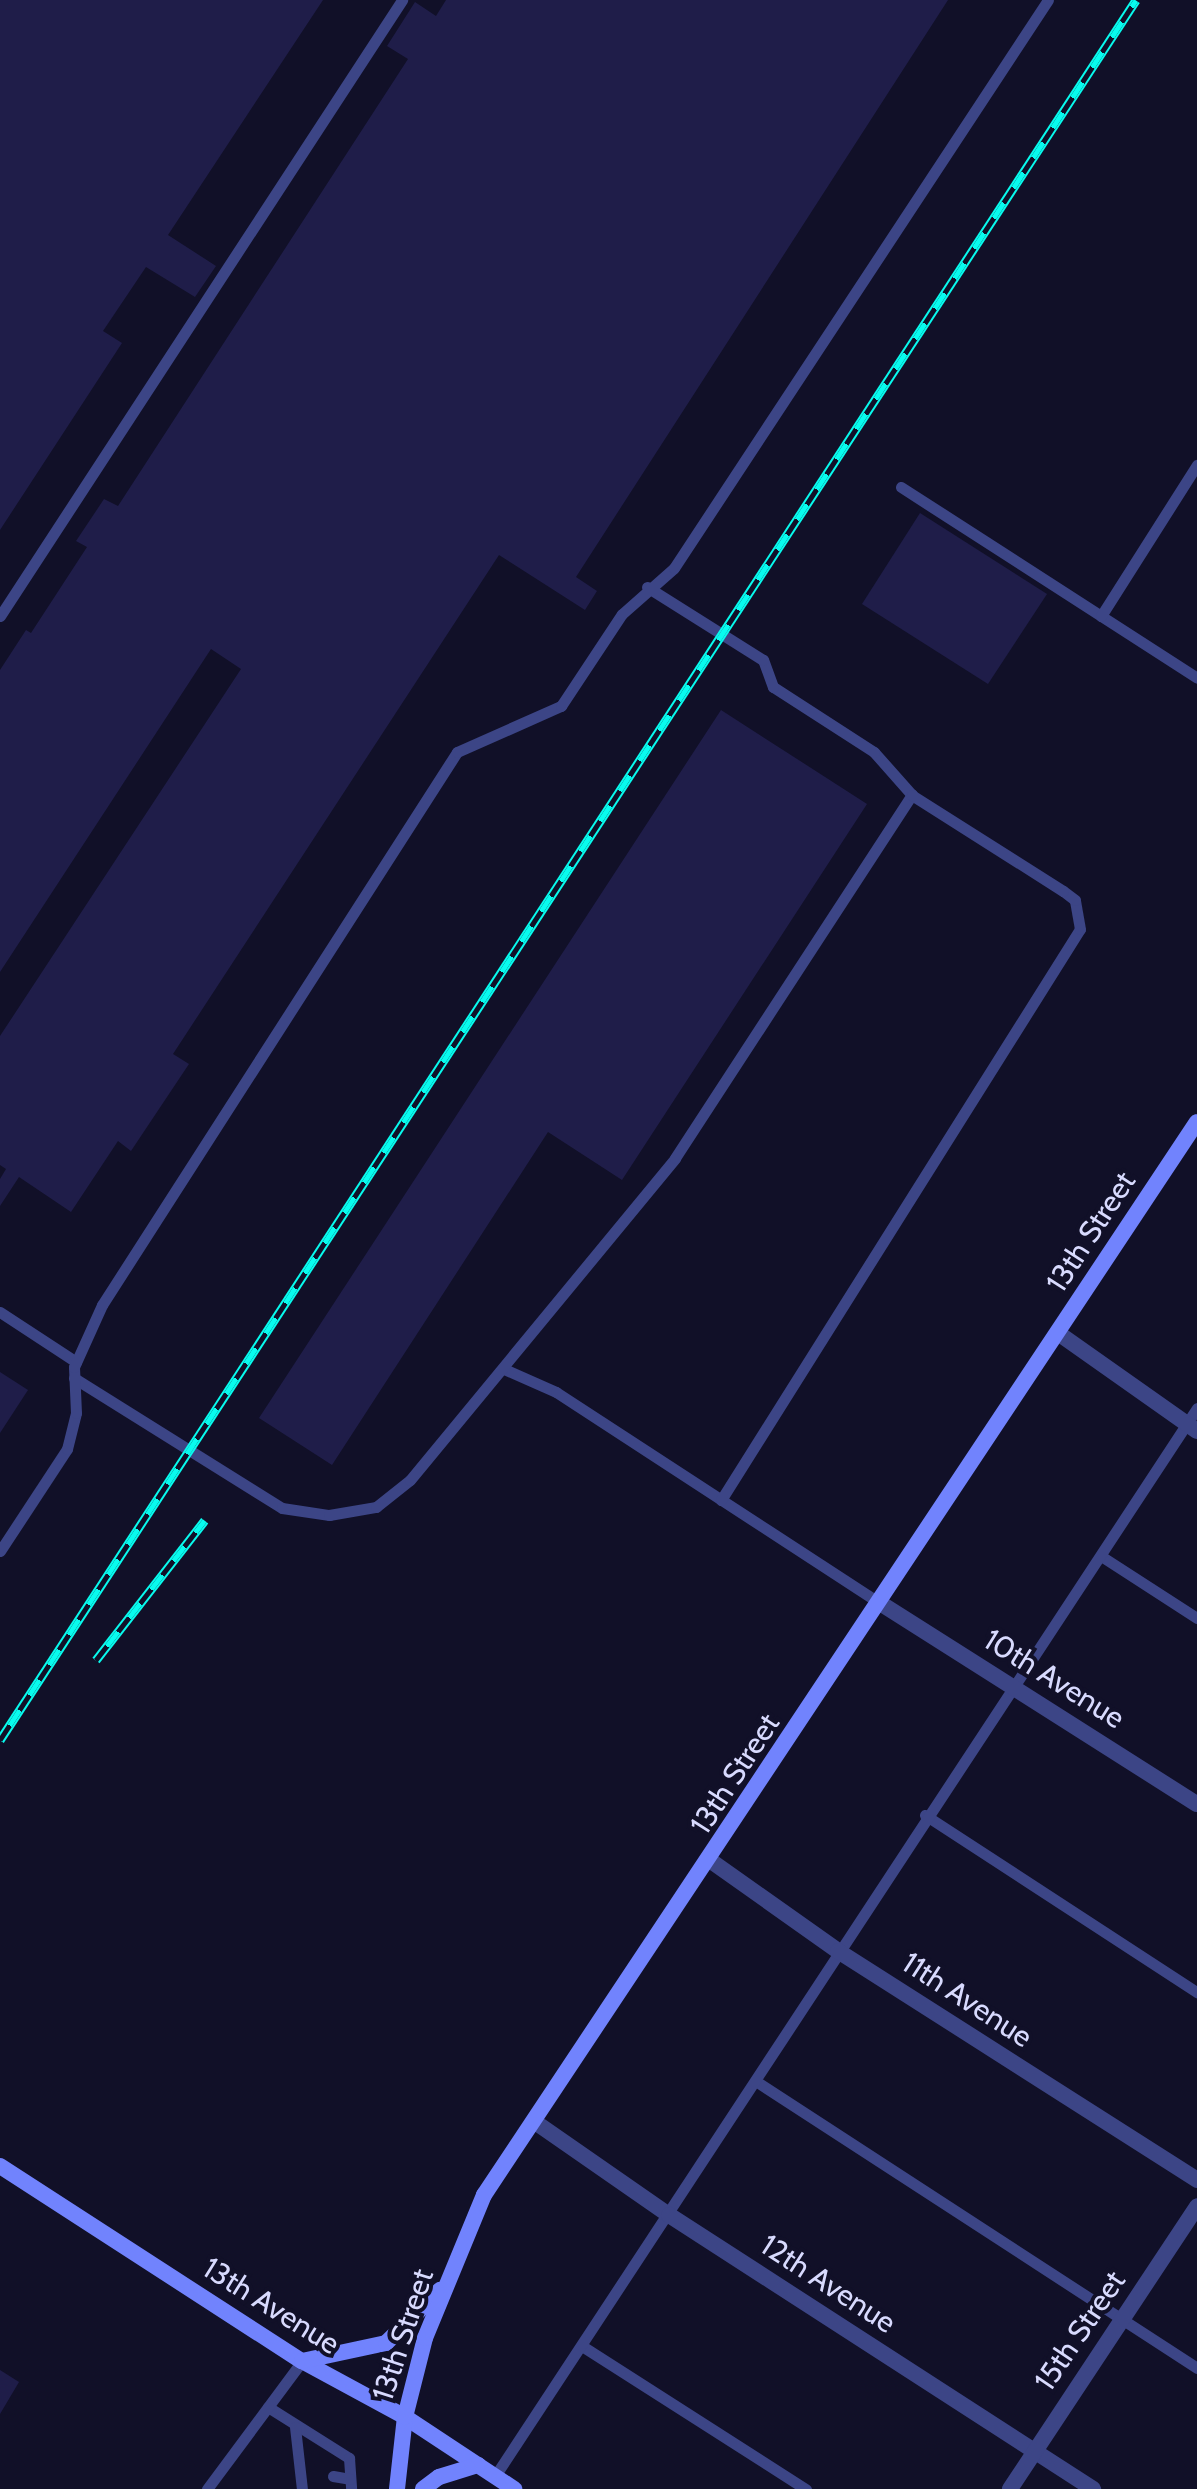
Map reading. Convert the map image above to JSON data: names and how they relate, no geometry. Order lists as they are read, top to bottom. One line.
{"streets":{"street":["13th Street","10th Avenue","11th Avenue","12th Avenue","13th Avenue","15th Street"]},"crossings":[["13th Street","10th Avenue"],["13th Street","11th Avenue"],["13th Street","12th Avenue"],["13th Street","13th Avenue"],["12th Avenue","15th Street"]]}
